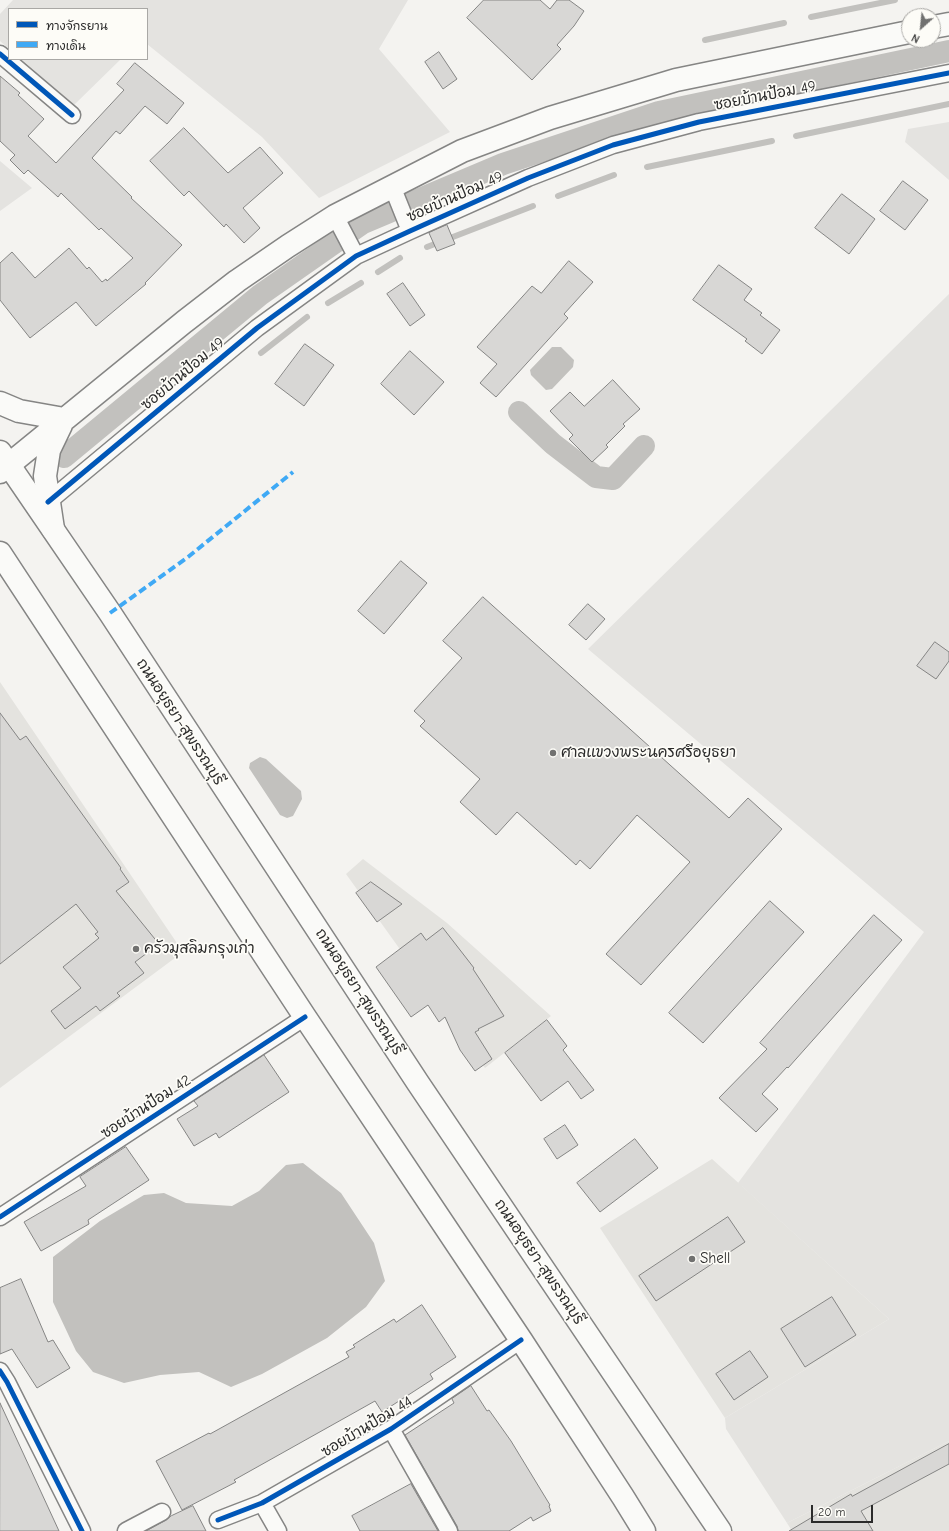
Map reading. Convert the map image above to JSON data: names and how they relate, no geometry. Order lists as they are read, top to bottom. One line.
{"streets":{"main road":["ถนนอยุธยา-สุพรรณบุรี"],"street":["ซอยบ้านป้อม 49","ซอยบ้านป้อม 42","ซอยบ้านป้อม 44"]},"places":["ศาลแขวงพระนครศรีอยุธยา","ครัวมุสลิมกรุงเก่า","Shell"],"legend":["ทางจักรยาน","ทางเดิน"],"scale_bar":"20 m","north":"bottom left"}
